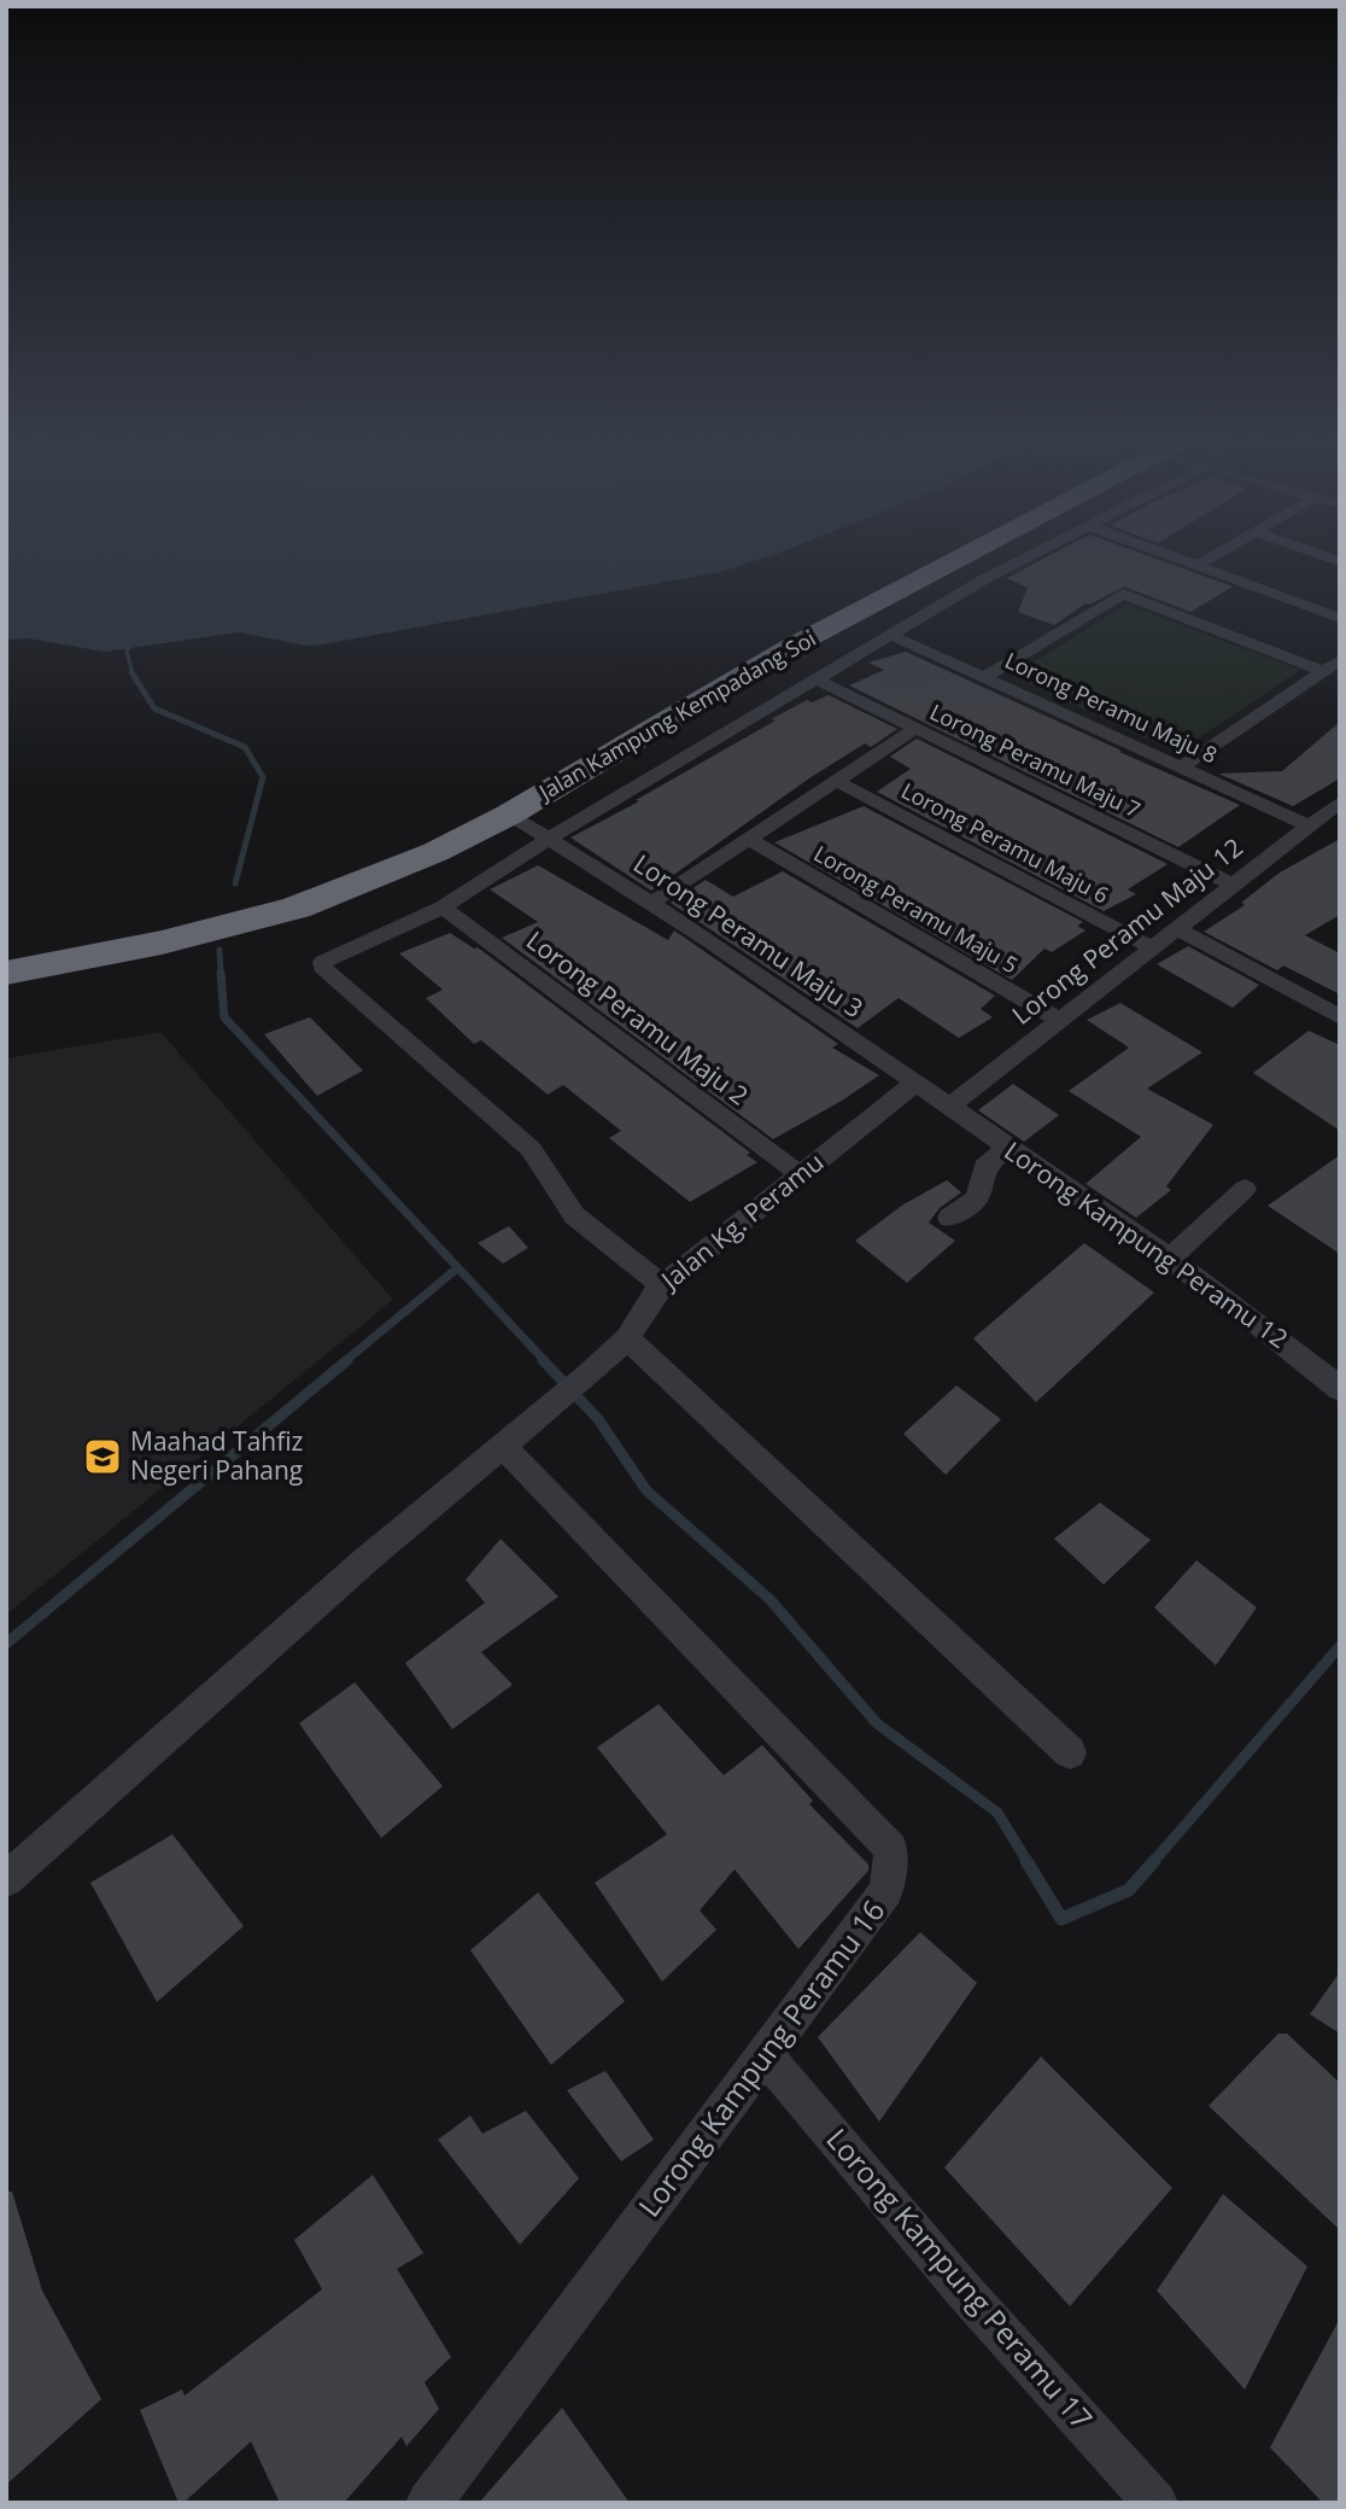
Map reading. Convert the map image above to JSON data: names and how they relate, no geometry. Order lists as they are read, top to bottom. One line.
{"streets":{"highway":["Jalan Kampung Kempadang Soi"],"street":["Lorong Peramu Maju 8","Lorong Peramu Maju 7","Lorong Peramu Maju 6","Lorong Peramu Maju 5","Lorong Peramu Maju 12","Lorong Peramu Maju 3","Lorong Peramu Maju 2","Jalan Kg. Peramu","Lorong Kampung Peramu 12","Lorong Kampung Peramu 16","Lorong Kampung Peramu 17"]},"crossings":[["Lorong Peramu Maju 8","Lorong Peramu Maju 12"],["Jalan Kampung Kempadang Soi","Lorong Peramu Maju 3"],["Lorong Peramu Maju 7","Lorong Peramu Maju 12"],["Lorong Peramu Maju 6","Lorong Peramu Maju 12"],["Lorong Peramu Maju 5","Lorong Peramu Maju 12"],["Lorong Peramu Maju 12","Lorong Peramu Maju 3"],["Lorong Peramu Maju 12","Lorong Kampung Peramu 12"],["Lorong Peramu Maju 3","Jalan Kg. Peramu"],["Lorong Peramu Maju 3","Lorong Kampung Peramu 12"],["Lorong Peramu Maju 2","Jalan Kg. Peramu"],["Jalan Kg. Peramu","Lorong Kampung Peramu 16"],["Lorong Kampung Peramu 16","Lorong Kampung Peramu 17"]],"places":{"school or university":["Maahad Tahfiz Negeri Pahang"]}}
